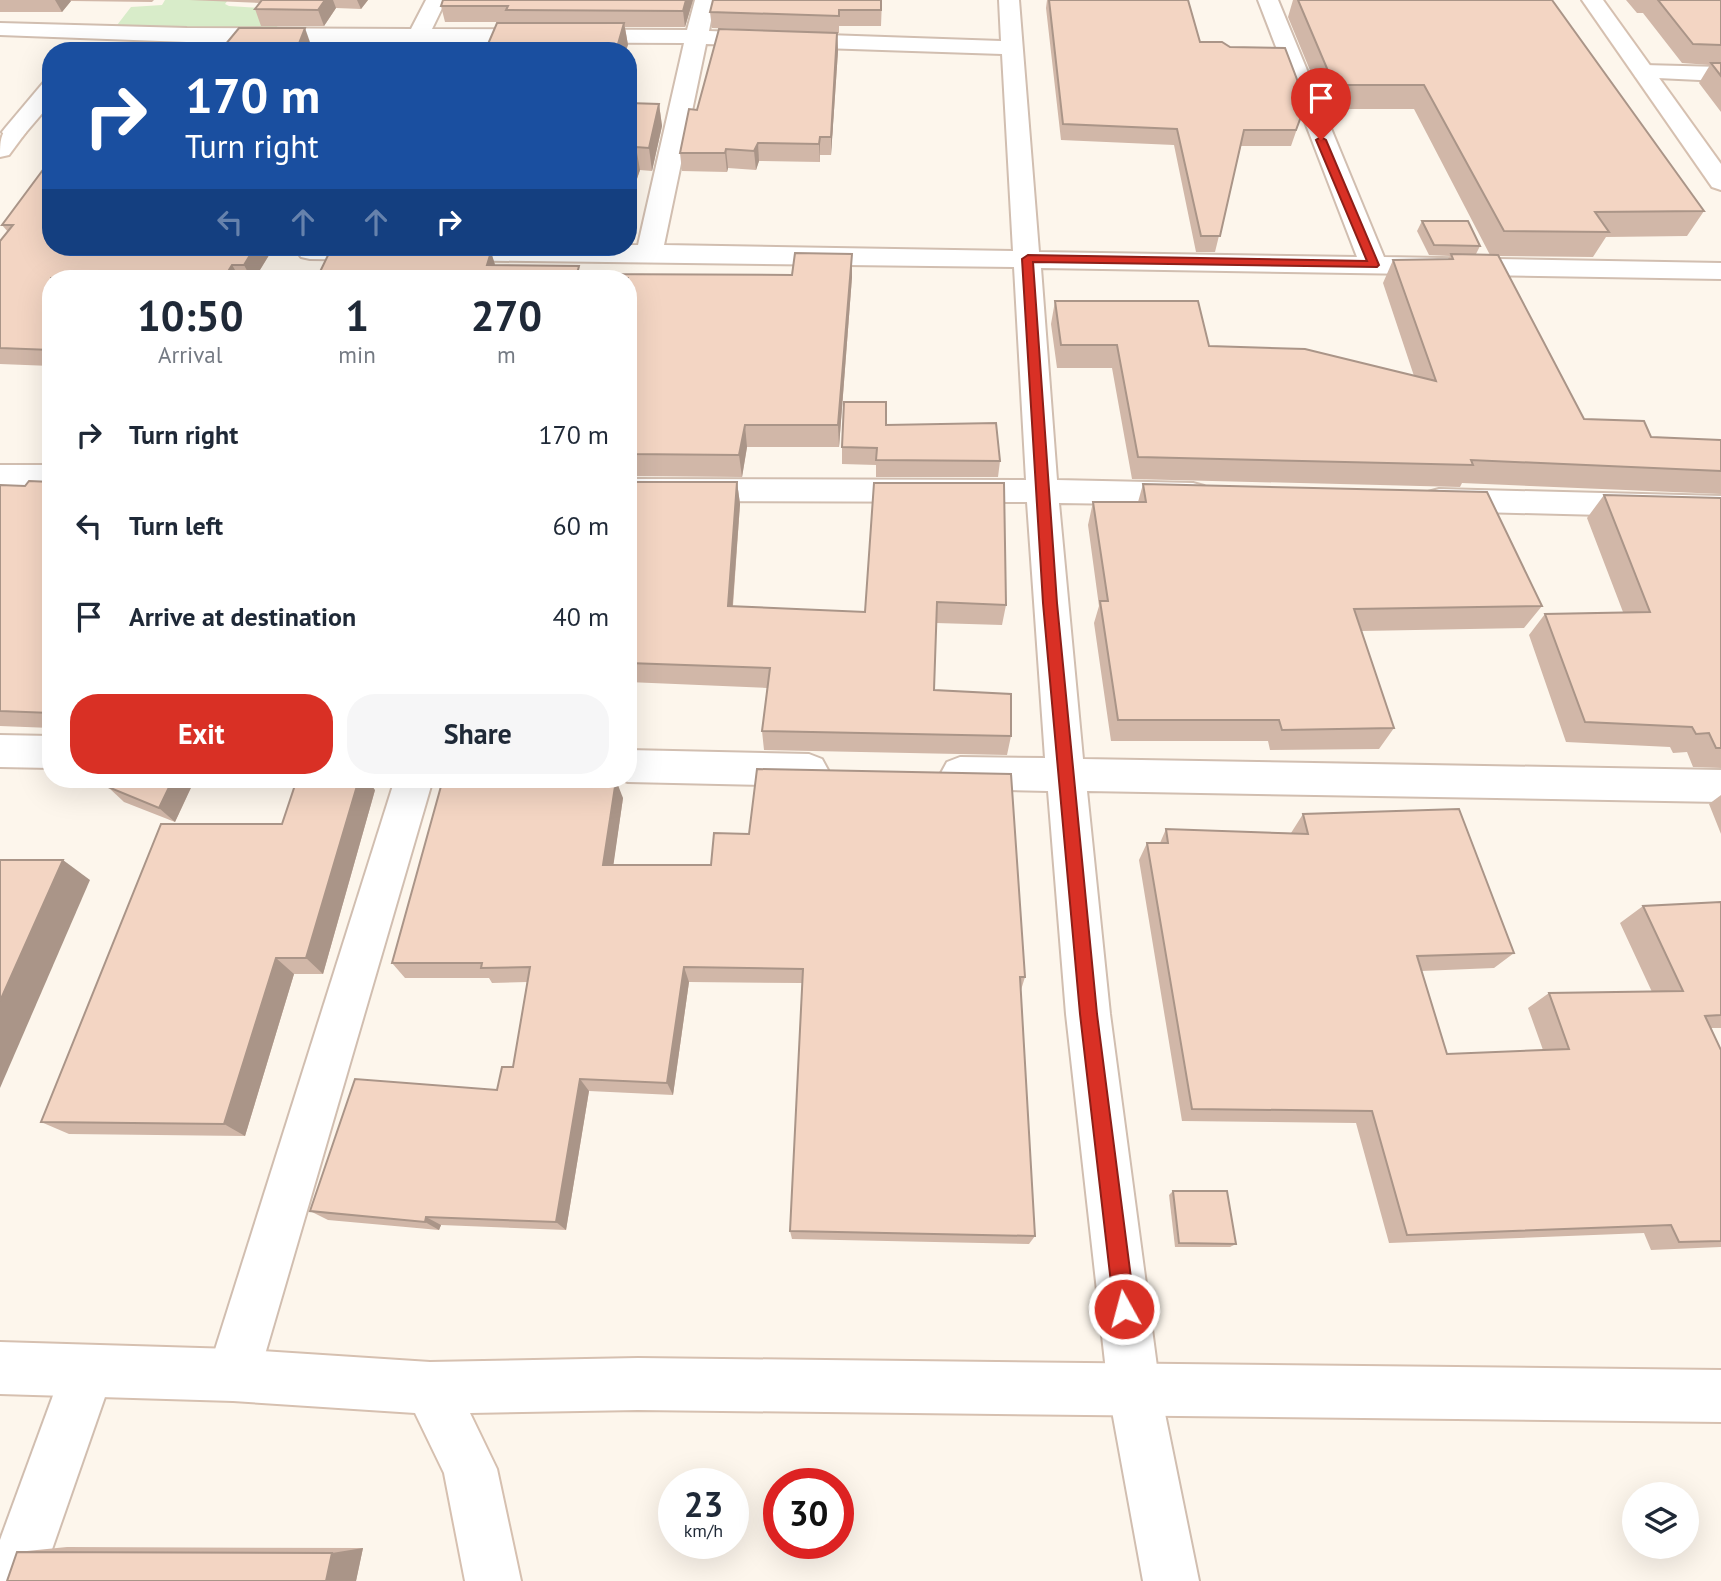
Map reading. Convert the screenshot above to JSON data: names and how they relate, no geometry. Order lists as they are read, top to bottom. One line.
{"page":{"turn":["170 m","Turn right"],"eta":["10:50","Arrival","1","min","270","m"],"list":[{"name":"Turn right","value":"170 m"},{"name":"Turn left","value":"60 m"},{"name":"Arrive at destination","value":"40 m"}],"buttons":["Exit","Share"],"speed":"23 km/h","limit":"30"}}
